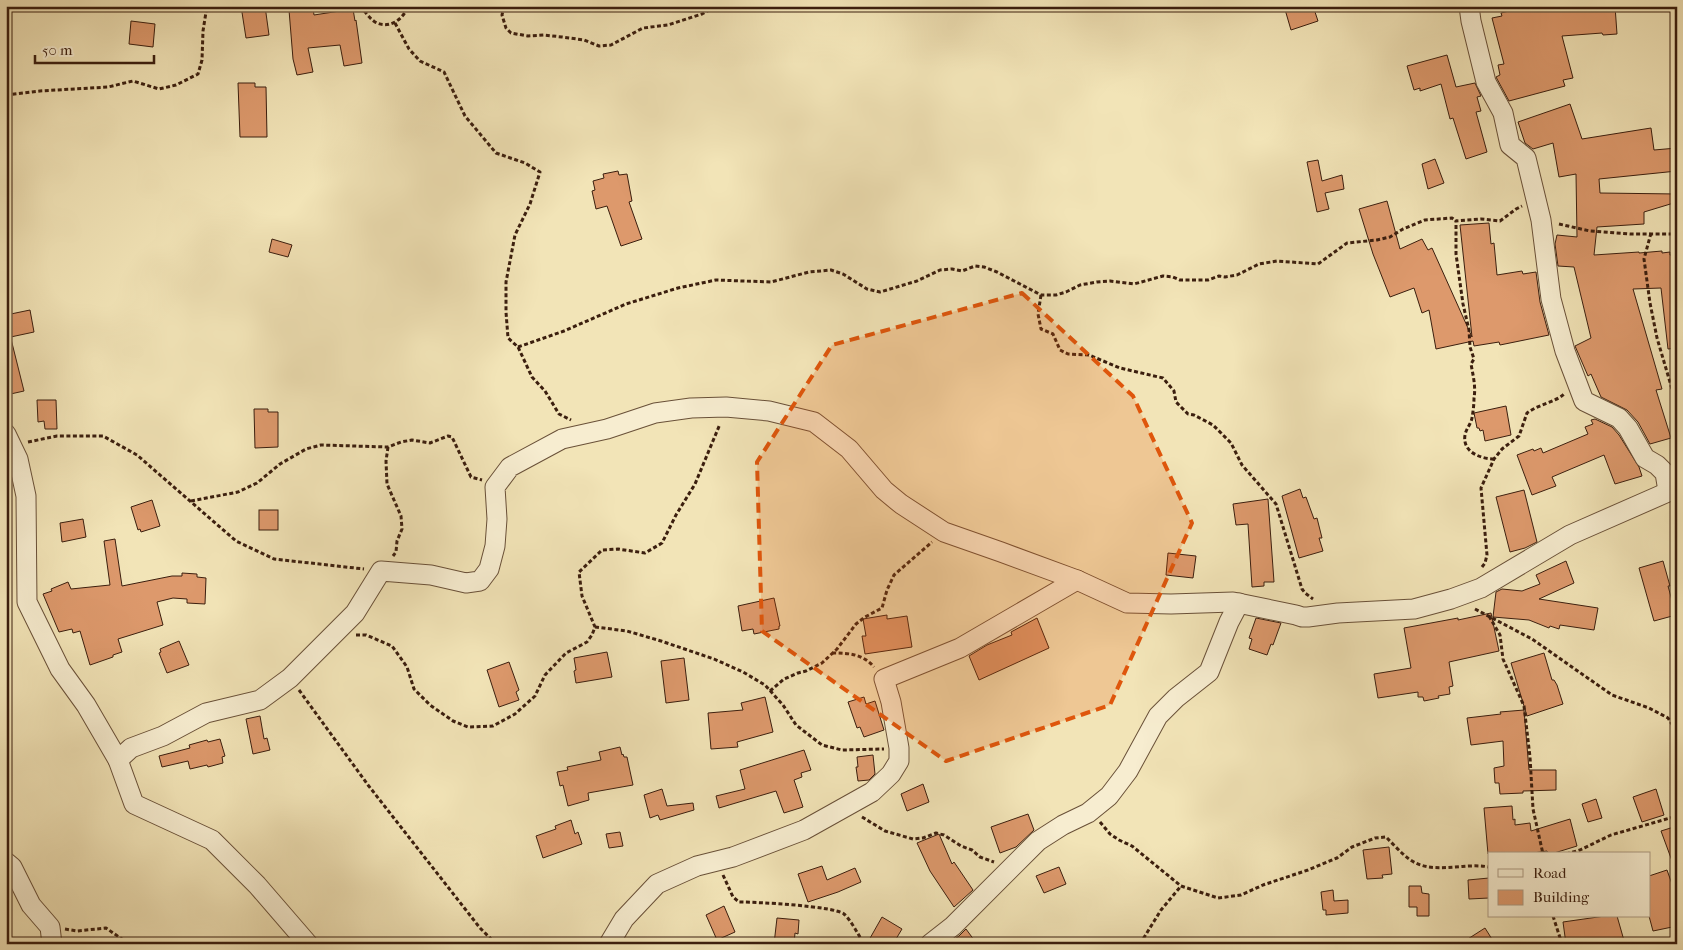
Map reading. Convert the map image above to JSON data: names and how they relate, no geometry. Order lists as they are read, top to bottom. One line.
{"legend":["Road","Building"],"scale_bar":"50 m"}
